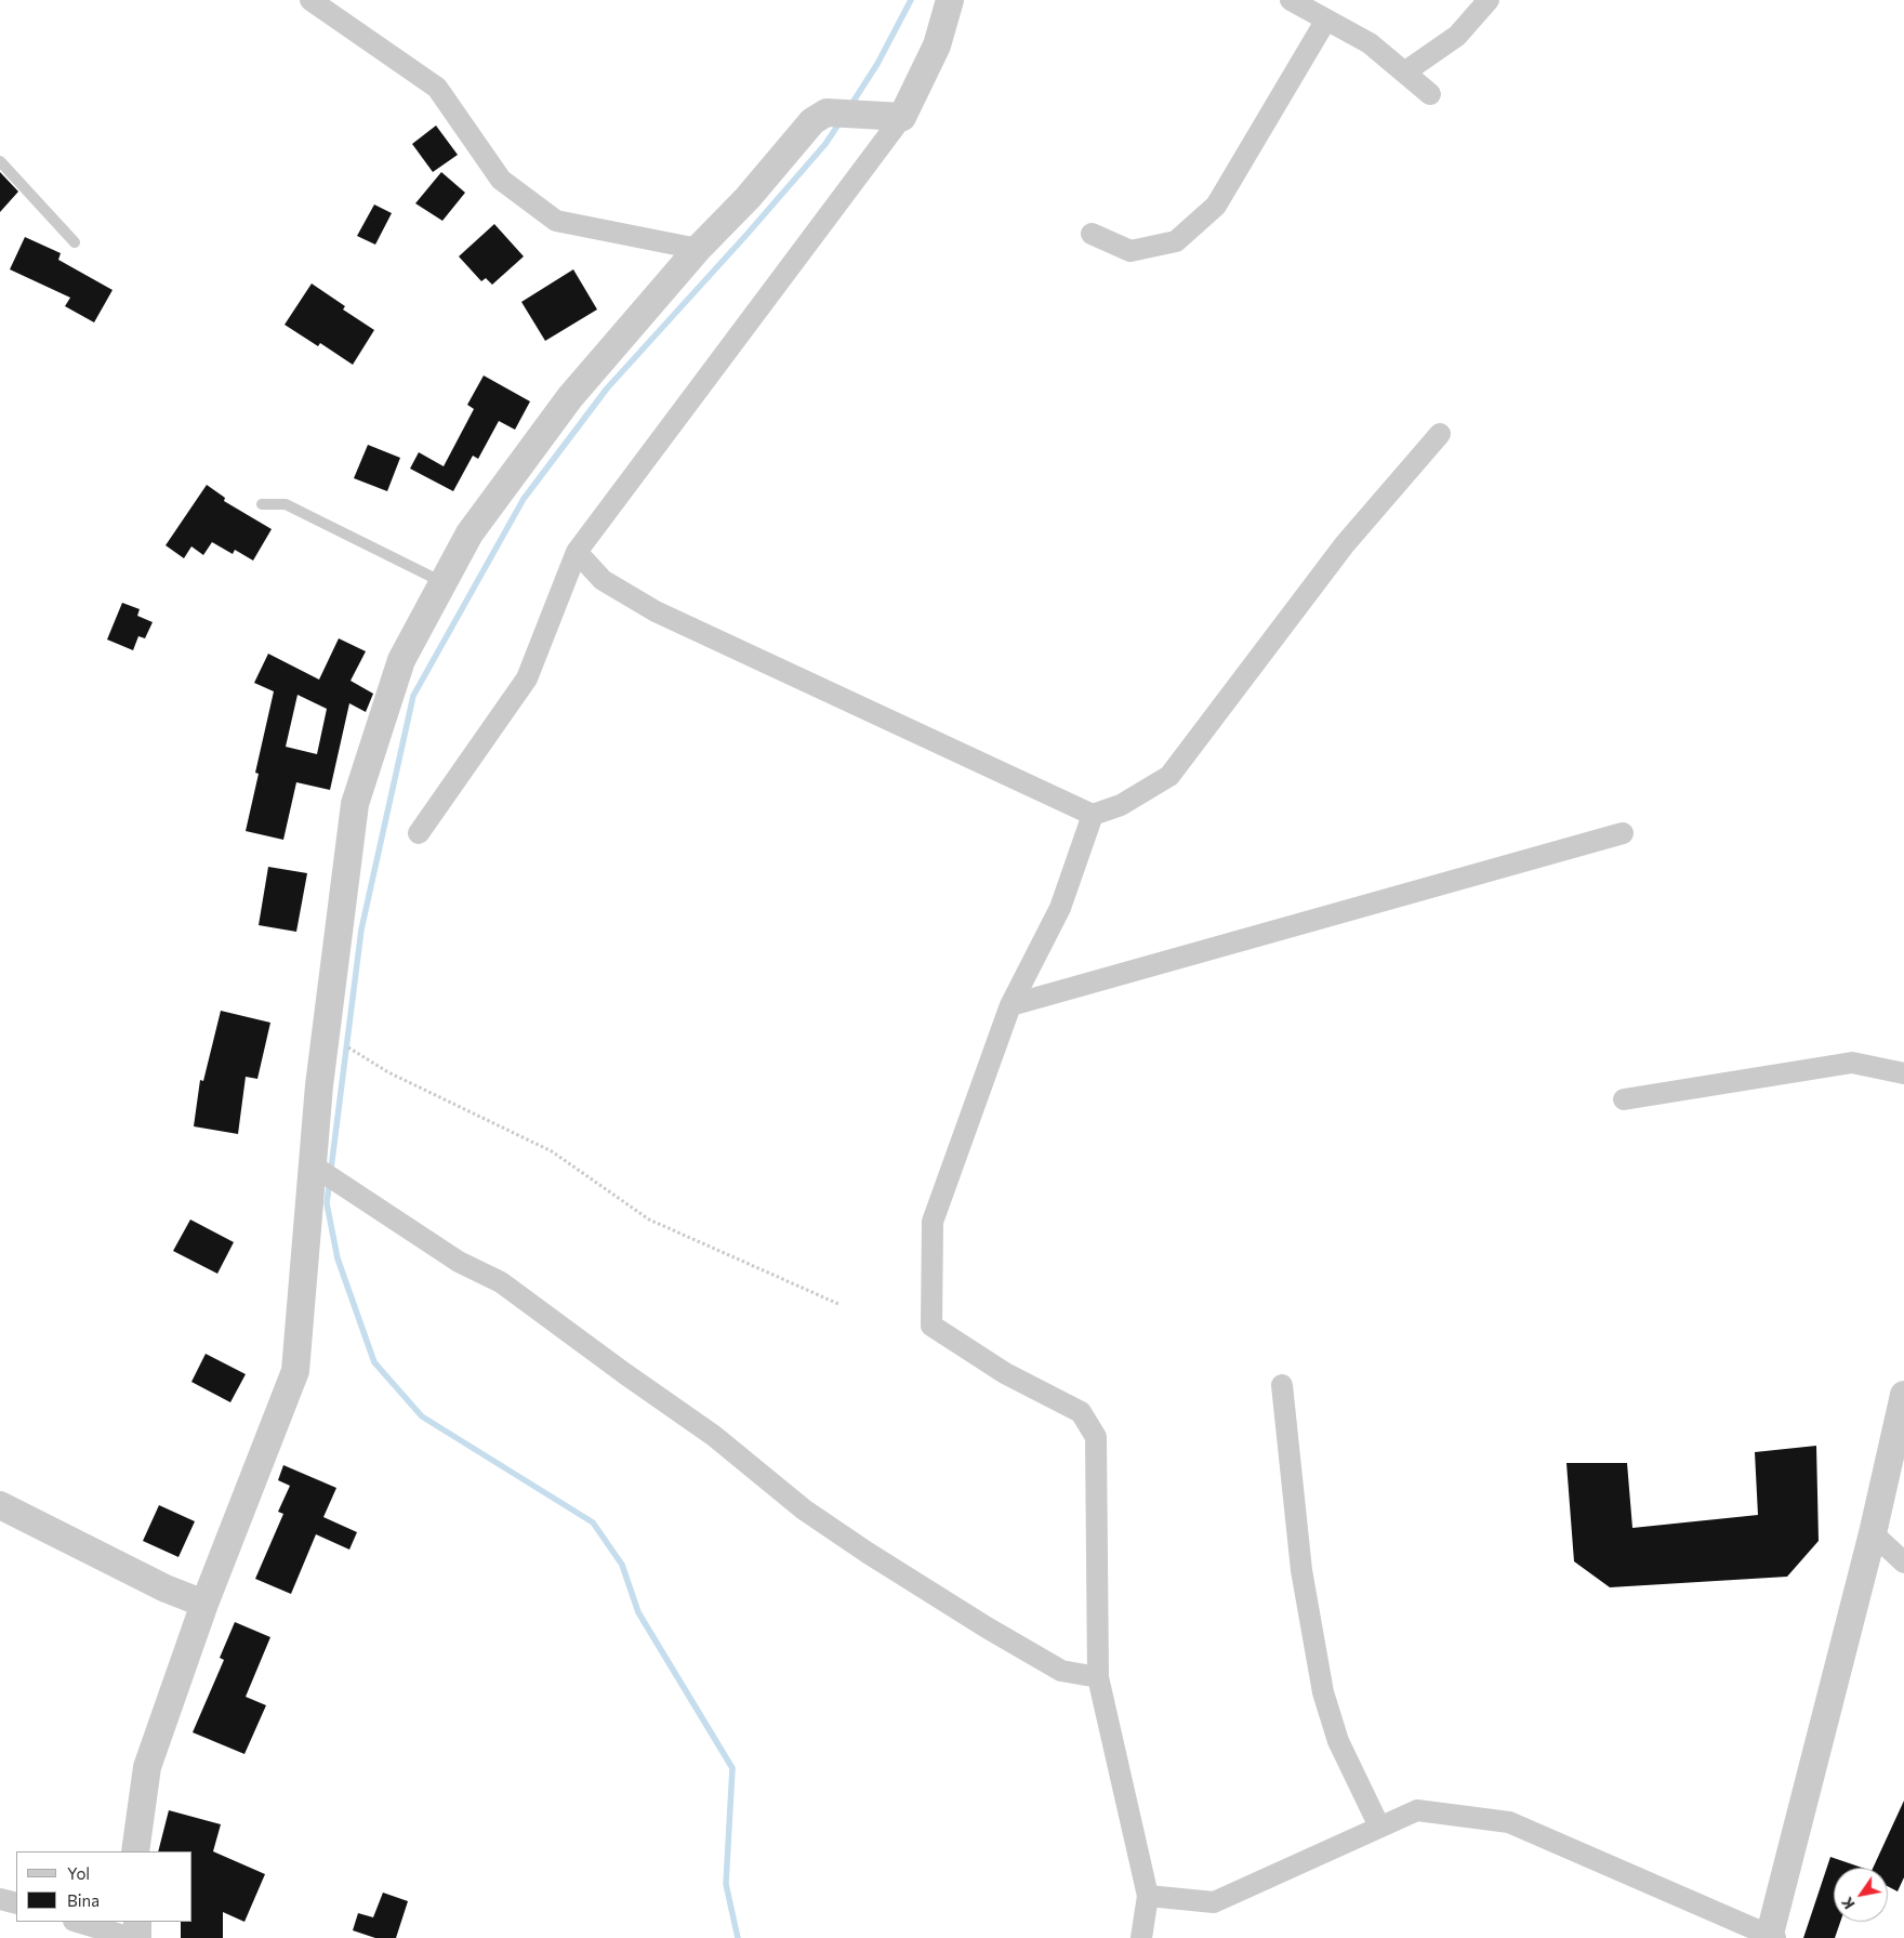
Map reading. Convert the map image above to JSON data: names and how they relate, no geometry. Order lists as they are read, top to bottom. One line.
{"legend":["Yol","Bina"],"north":"bottom left"}
